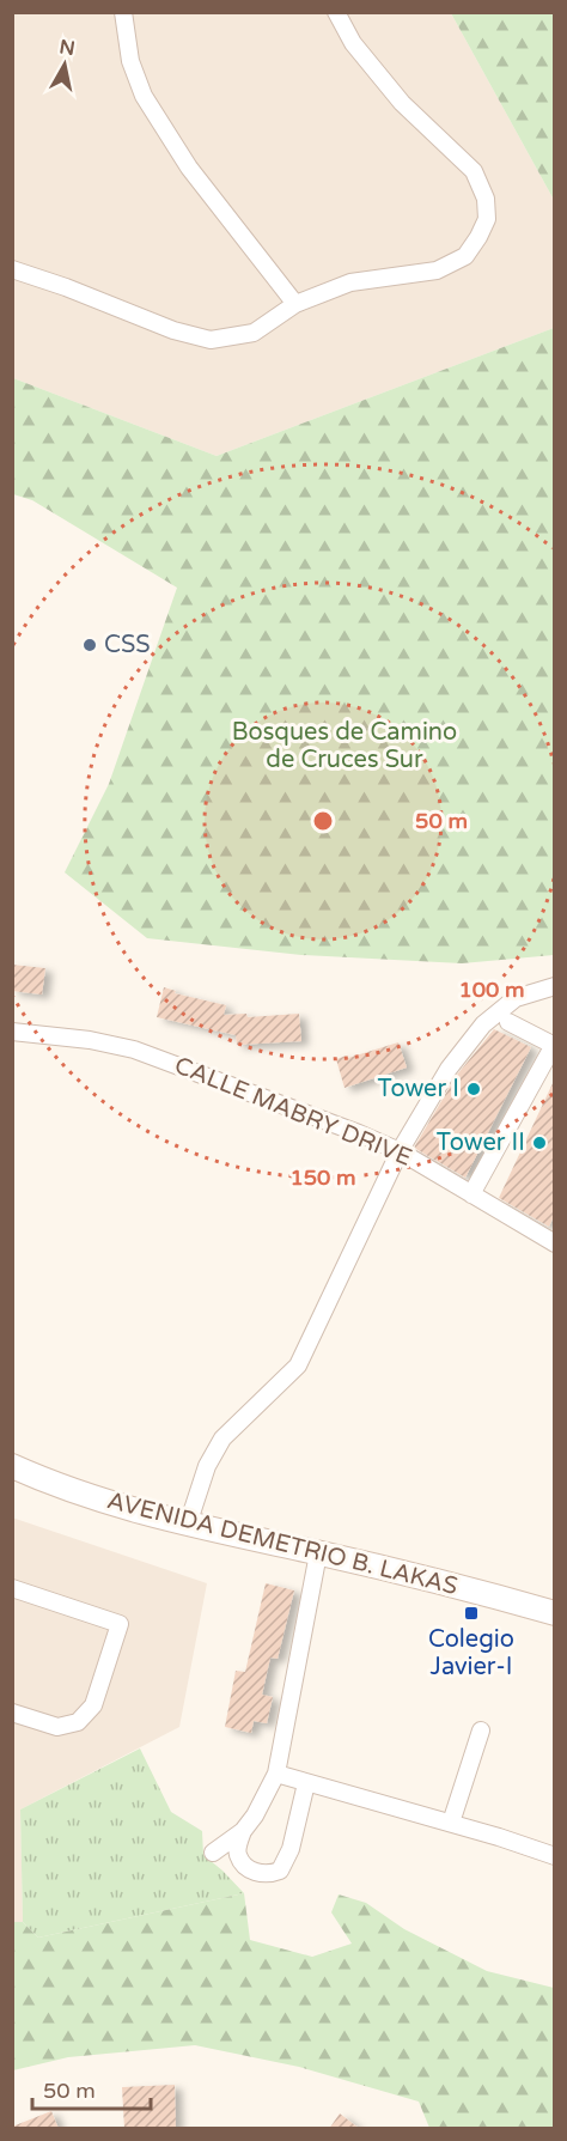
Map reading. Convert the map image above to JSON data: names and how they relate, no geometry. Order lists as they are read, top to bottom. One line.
{"streets":{"street":["CALLE MABRY DRIVE","AVENIDA DEMETRIO B. LAKAS"]},"parks":["Bosques de Camino de Cruces Sur"],"places":{"other":["CSS","Tower I","Tower II"],"transit":["Colegio Javier-I"]},"scale_bar":"50 m","north":"top","rings":["50 m","100 m","150 m"]}
